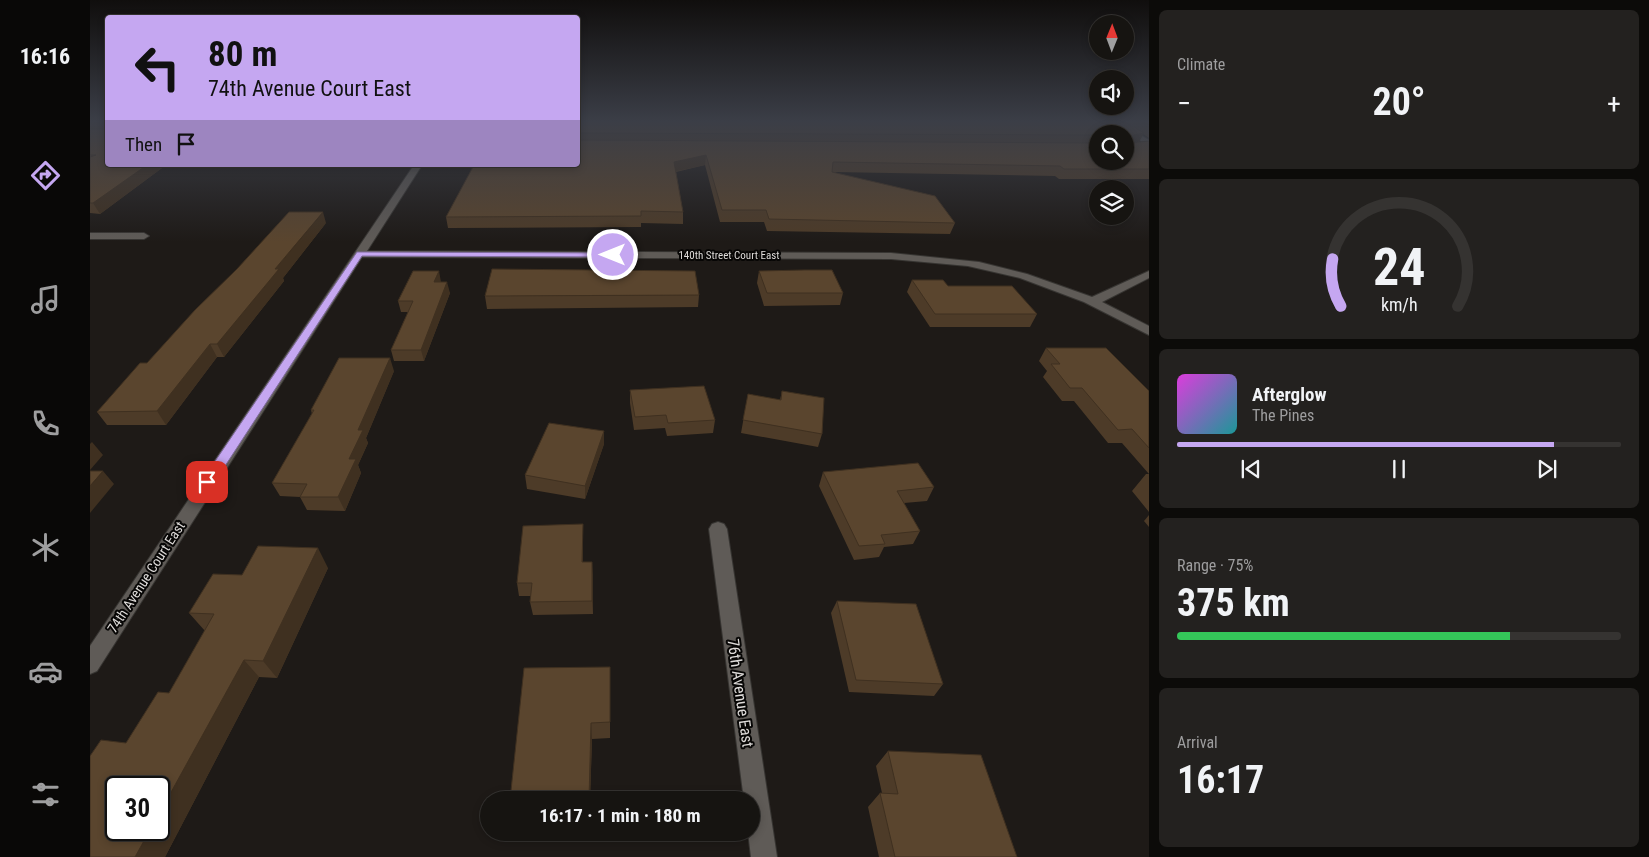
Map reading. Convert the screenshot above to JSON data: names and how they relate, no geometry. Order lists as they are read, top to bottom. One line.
{"streets":{"street":["140th Street Court East","74th Avenue Court East","76th Avenue East"]},"crossings":[["140th Street Court East","74th Avenue Court East"]],"north":"top","page":{"tabs":"16:16","tile":["Climate",["Range · 75%","375 km"],["Arrival","16:17"]],"turn":["80 m","74th Avenue Court East"],"heat":["−","20°","+"],"then":"Then","song":["Afterglow","The Pines"],"limit":"30","trip":"16:17 · 1 min · 180 m","gauge":["24","km/h"]}}
